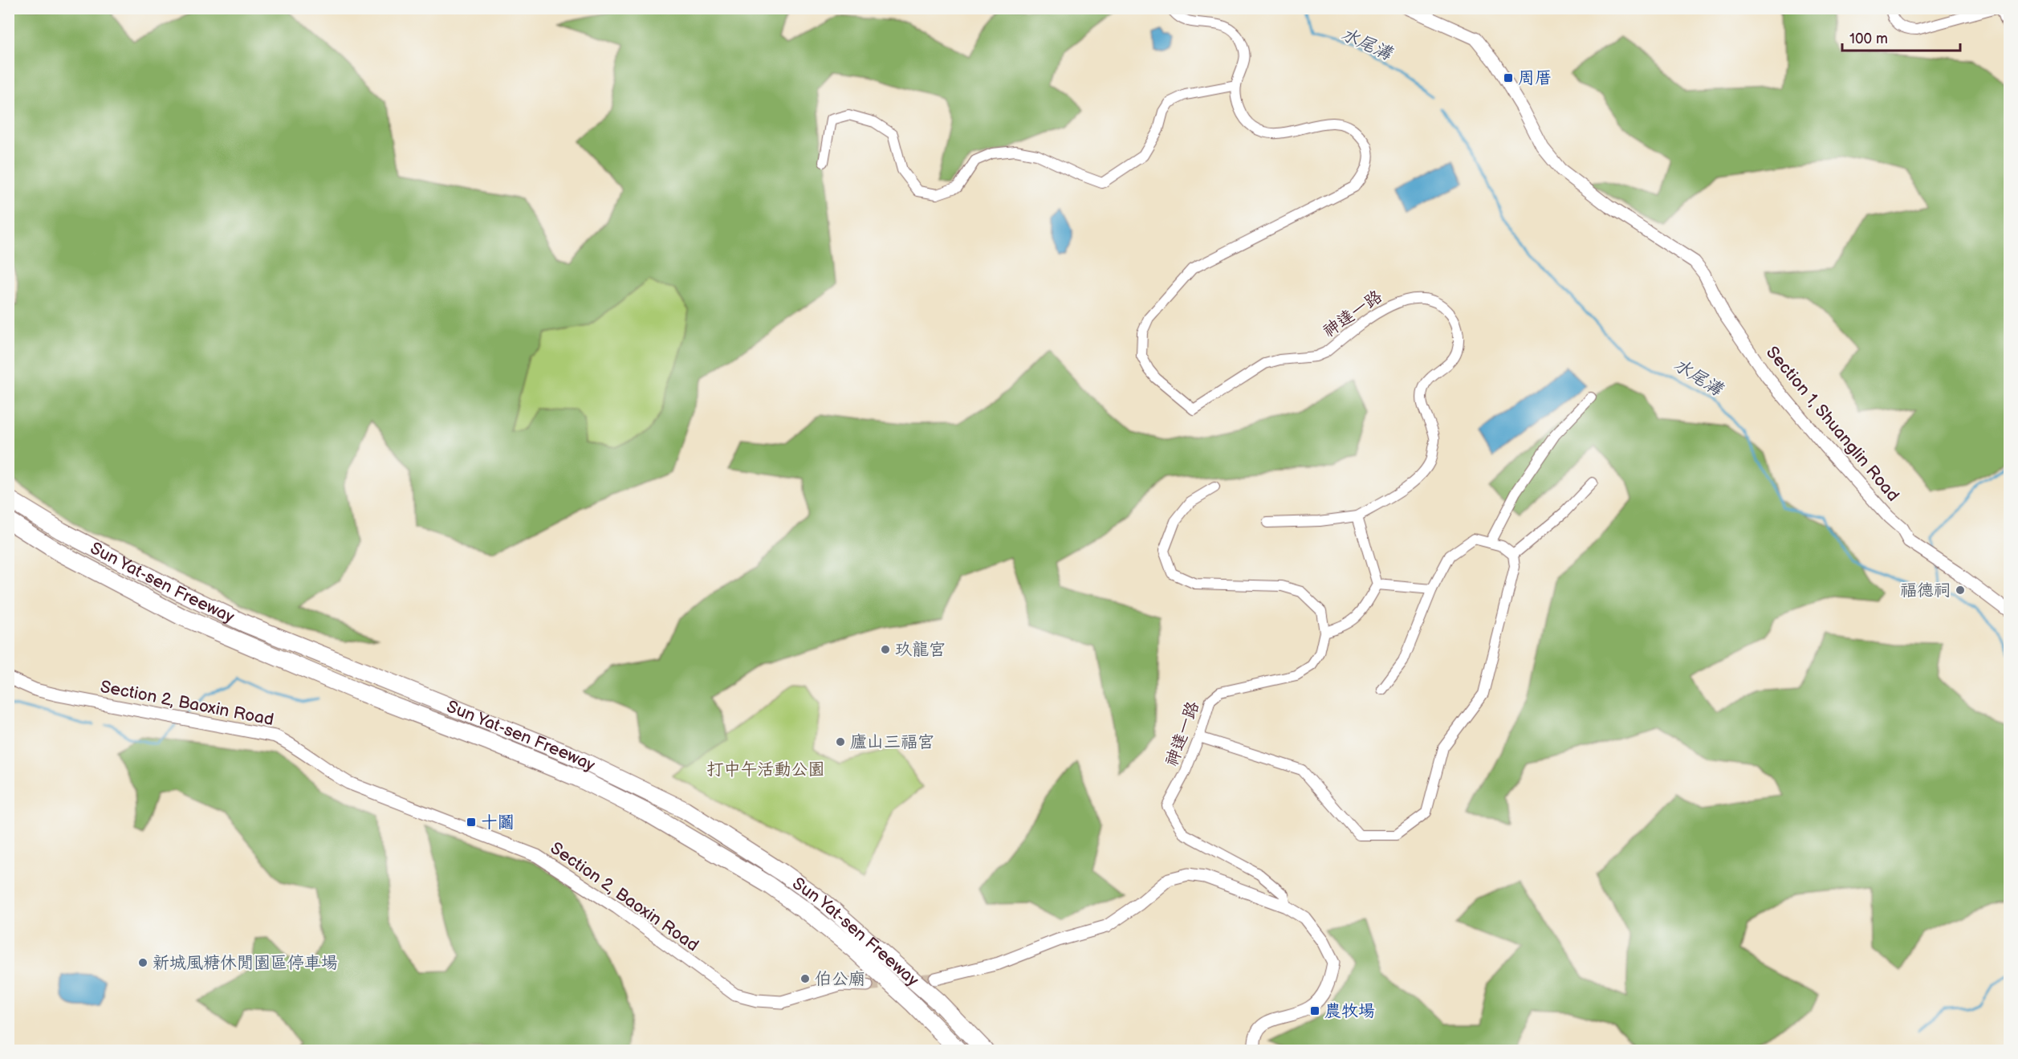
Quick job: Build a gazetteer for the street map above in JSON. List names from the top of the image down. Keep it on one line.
{"streets":{"highway":["Sun Yat-sen Freeway"],"street":["神達一路","Section 1, Shuanglin Road","Section 2, Baoxin Road"]},"water":["水尾溝"],"parks":["打中午活動公園"],"places":{"transit":["周厝","十鬮","農牧場"],"other":["福德祠","玖龍宮","廬山三福宫","新城風糖休閒園區停車場","伯公廟"]},"scale_bar":"100 m"}
